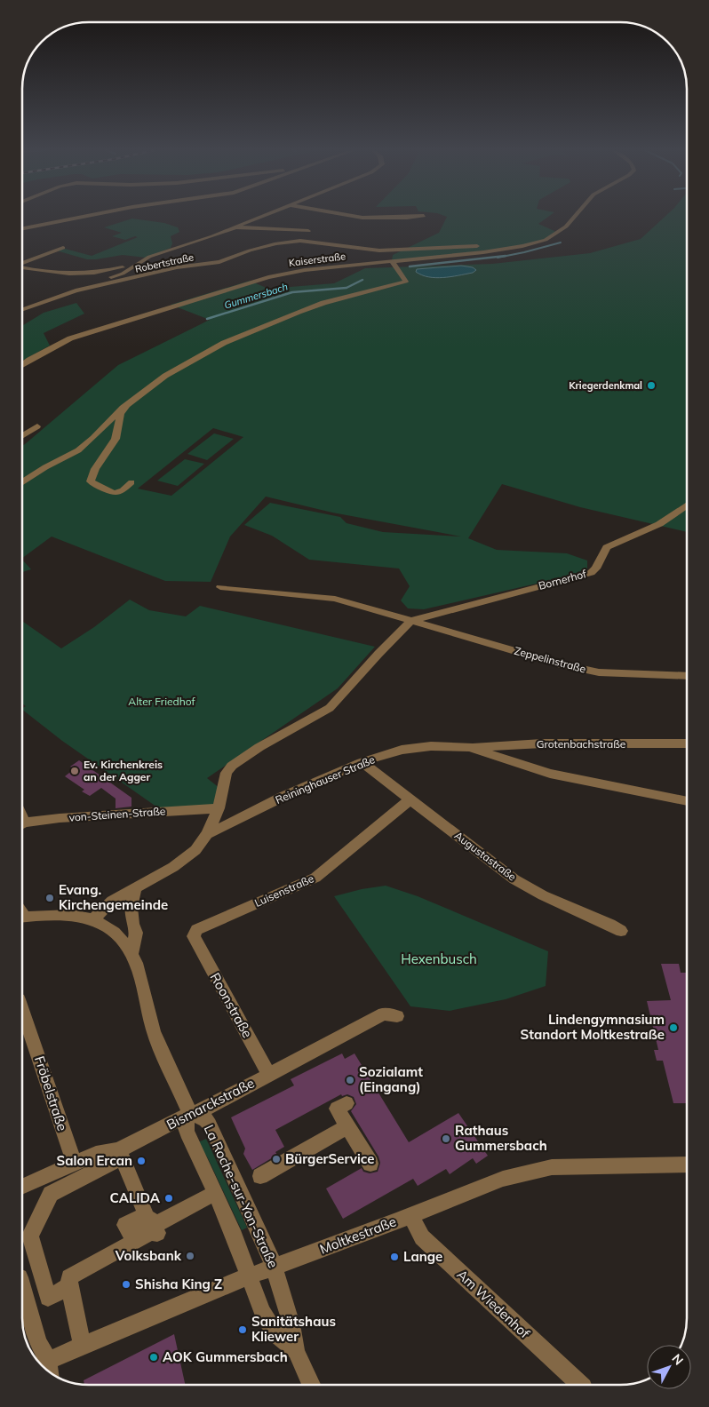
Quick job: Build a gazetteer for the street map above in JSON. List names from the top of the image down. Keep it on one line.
{"streets":{"street":["Kaiserstraße","Robertstraße","Bornerhof","Zeppelinstraße","Grotenbachstraße","Reininghauser Straße","von-Steinen-Straße","Augustastraße","Luisenstraße","Roonstraße","Fröbelstraße","Bismarckstraße","La Roche-sur-Yon-Straße","Moltkestraße","Am Wiedenhof"]},"crossings":[["Kaiserstraße","Robertstraße"],["Bornerhof","Zeppelinstraße"],["Grotenbachstraße","Reininghauser Straße"],["Reininghauser Straße","Augustastraße"],["Augustastraße","Luisenstraße"],["Luisenstraße","Roonstraße"],["Roonstraße","Bismarckstraße"],["Fröbelstraße","Bismarckstraße"],["Bismarckstraße","La Roche-sur-Yon-Straße"],["La Roche-sur-Yon-Straße","Moltkestraße"],["Moltkestraße","Am Wiedenhof"]],"water":["Gummersbach"],"parks":["Alter Friedhof","Hexenbusch"],"places":["Kriegerdenkmal","Ev. Kirchenkreis an der Agger","Evang. Kirchengemeinde","Lindengymnasium Standort Moltkestraße","Sozialamt (Eingang)","Rathaus Gummersbach","BürgerService","Salon Ercan","CALIDA","Volksbank","Lange","Shisha King Z","Sanitätshaus Kliewer","AOK Gummersbach"],"north":"top right"}
